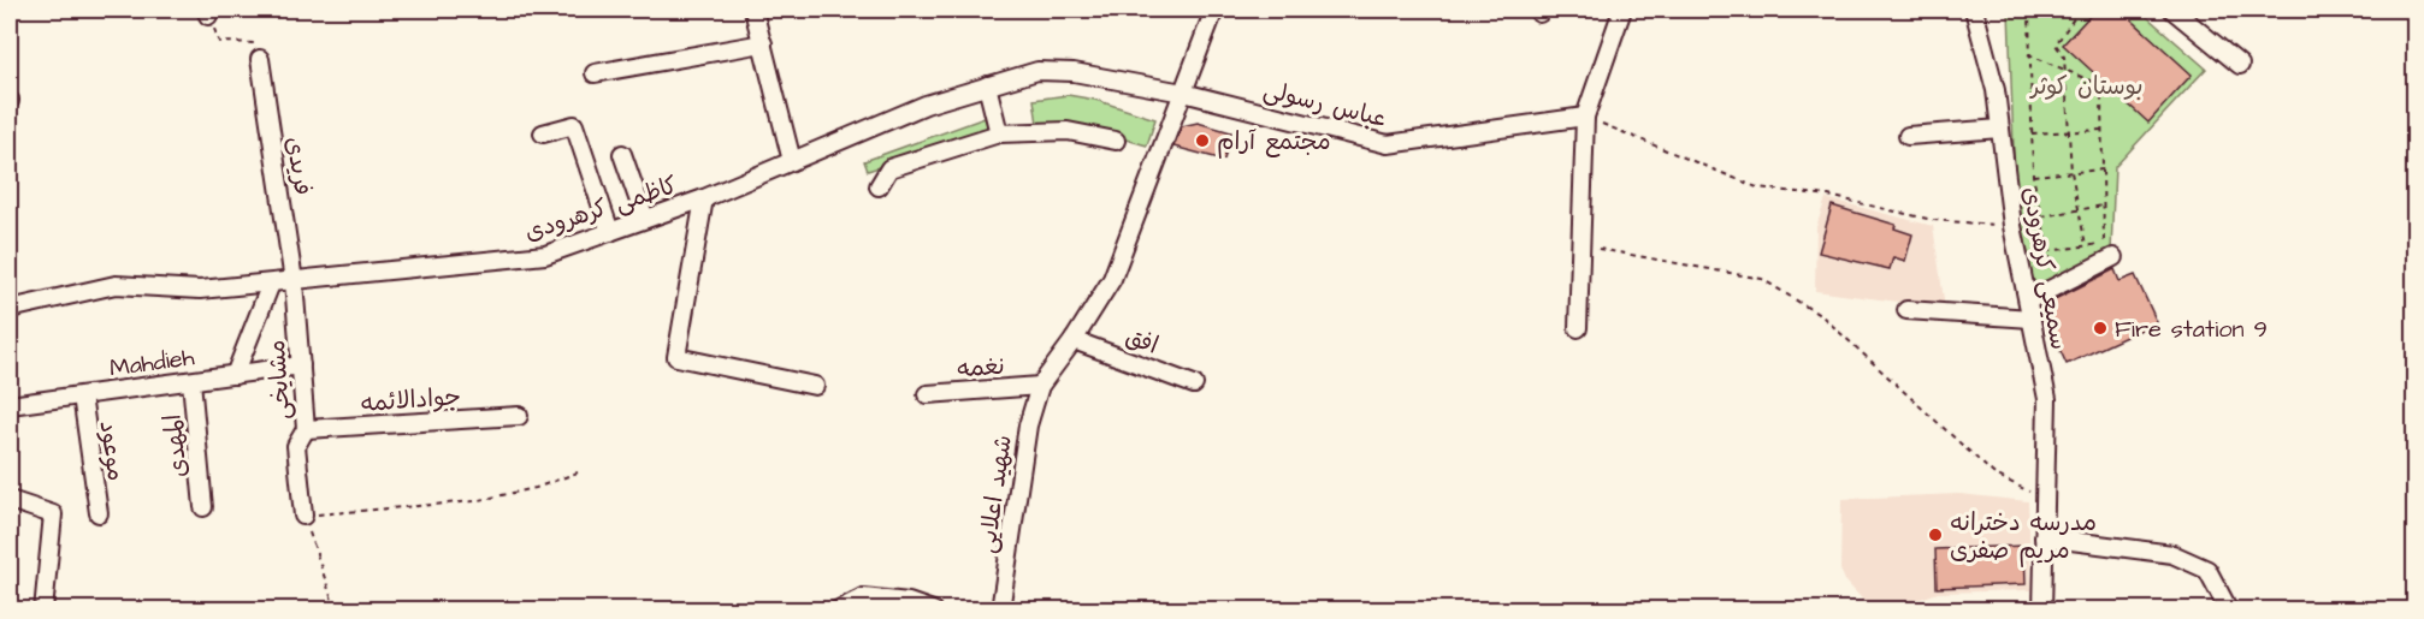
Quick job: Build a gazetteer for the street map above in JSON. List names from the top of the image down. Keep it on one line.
{"streets":{"street":["عباس رسولی","فریدی","کاظمی کرهرودی","سمیعی کرهرودی","افق","Mahdieh","نغمه","مشایخی","جوادالائمه","المهدی","موعود","شهید اعلایی"]},"crossings":[["عباس رسولی","کاظمی کرهرودی"],["عباس رسولی","شهید اعلایی"],["فریدی","کاظمی کرهرودی"],["فریدی","مشایخی"],["کاظمی کرهرودی","مشایخی"],["کاظمی کرهرودی","شهید اعلایی"],["افق","شهید اعلایی"],["Mahdieh","مشایخی"],["Mahdieh","المهدی"],["Mahdieh","موعود"],["نغمه","شهید اعلایی"],["مشایخی","جوادالائمه"]],"parks":["بوستان کوثر"],"places":["مجتمع آرام","Fire station 9","مدرسه دخترانه مریم صفری"]}
